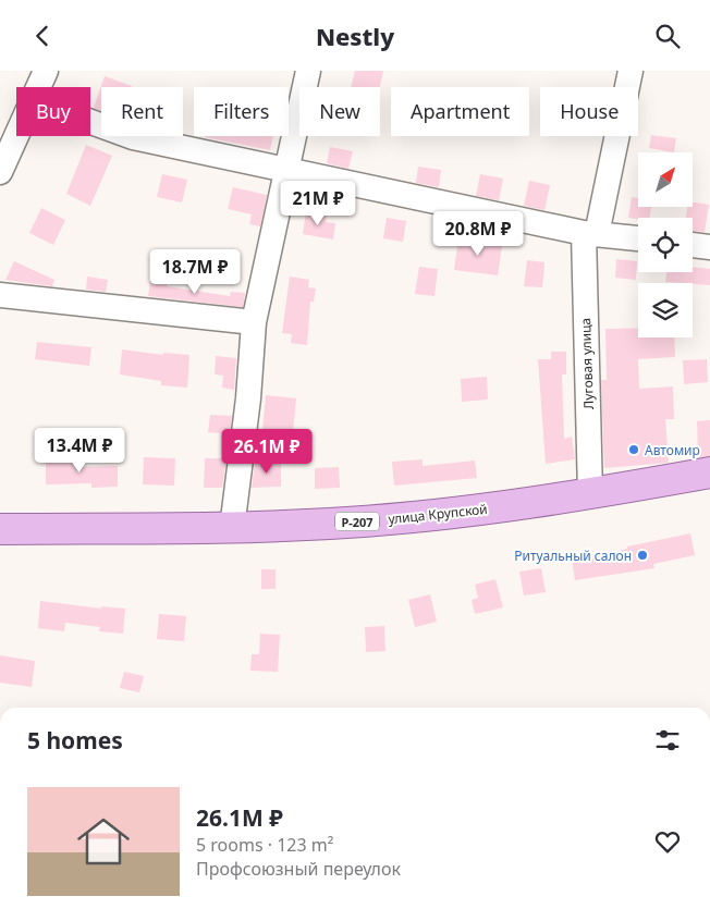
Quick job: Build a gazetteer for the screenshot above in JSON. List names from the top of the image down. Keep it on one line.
{"streets":{"main road":["улица Крупской","Р-207"],"street":["Луговая улица"]},"crossings":[["Луговая улица","улица Крупской"]],"places":["Автомир","Ритуальный салон"],"north":"top right","page":{"header":"Nestly","chip":["Buy","Rent","Filters","New","Apartment","House"],"price":["21M ₽","20.8M ₽","18.7M ₽","13.4M ₽","26.1M ₽"],"heading":"5 homes","list":[{"name":"26.1M ₽","note":"5 rooms · 123 m² · Профсоюзный переулок"}]}}
